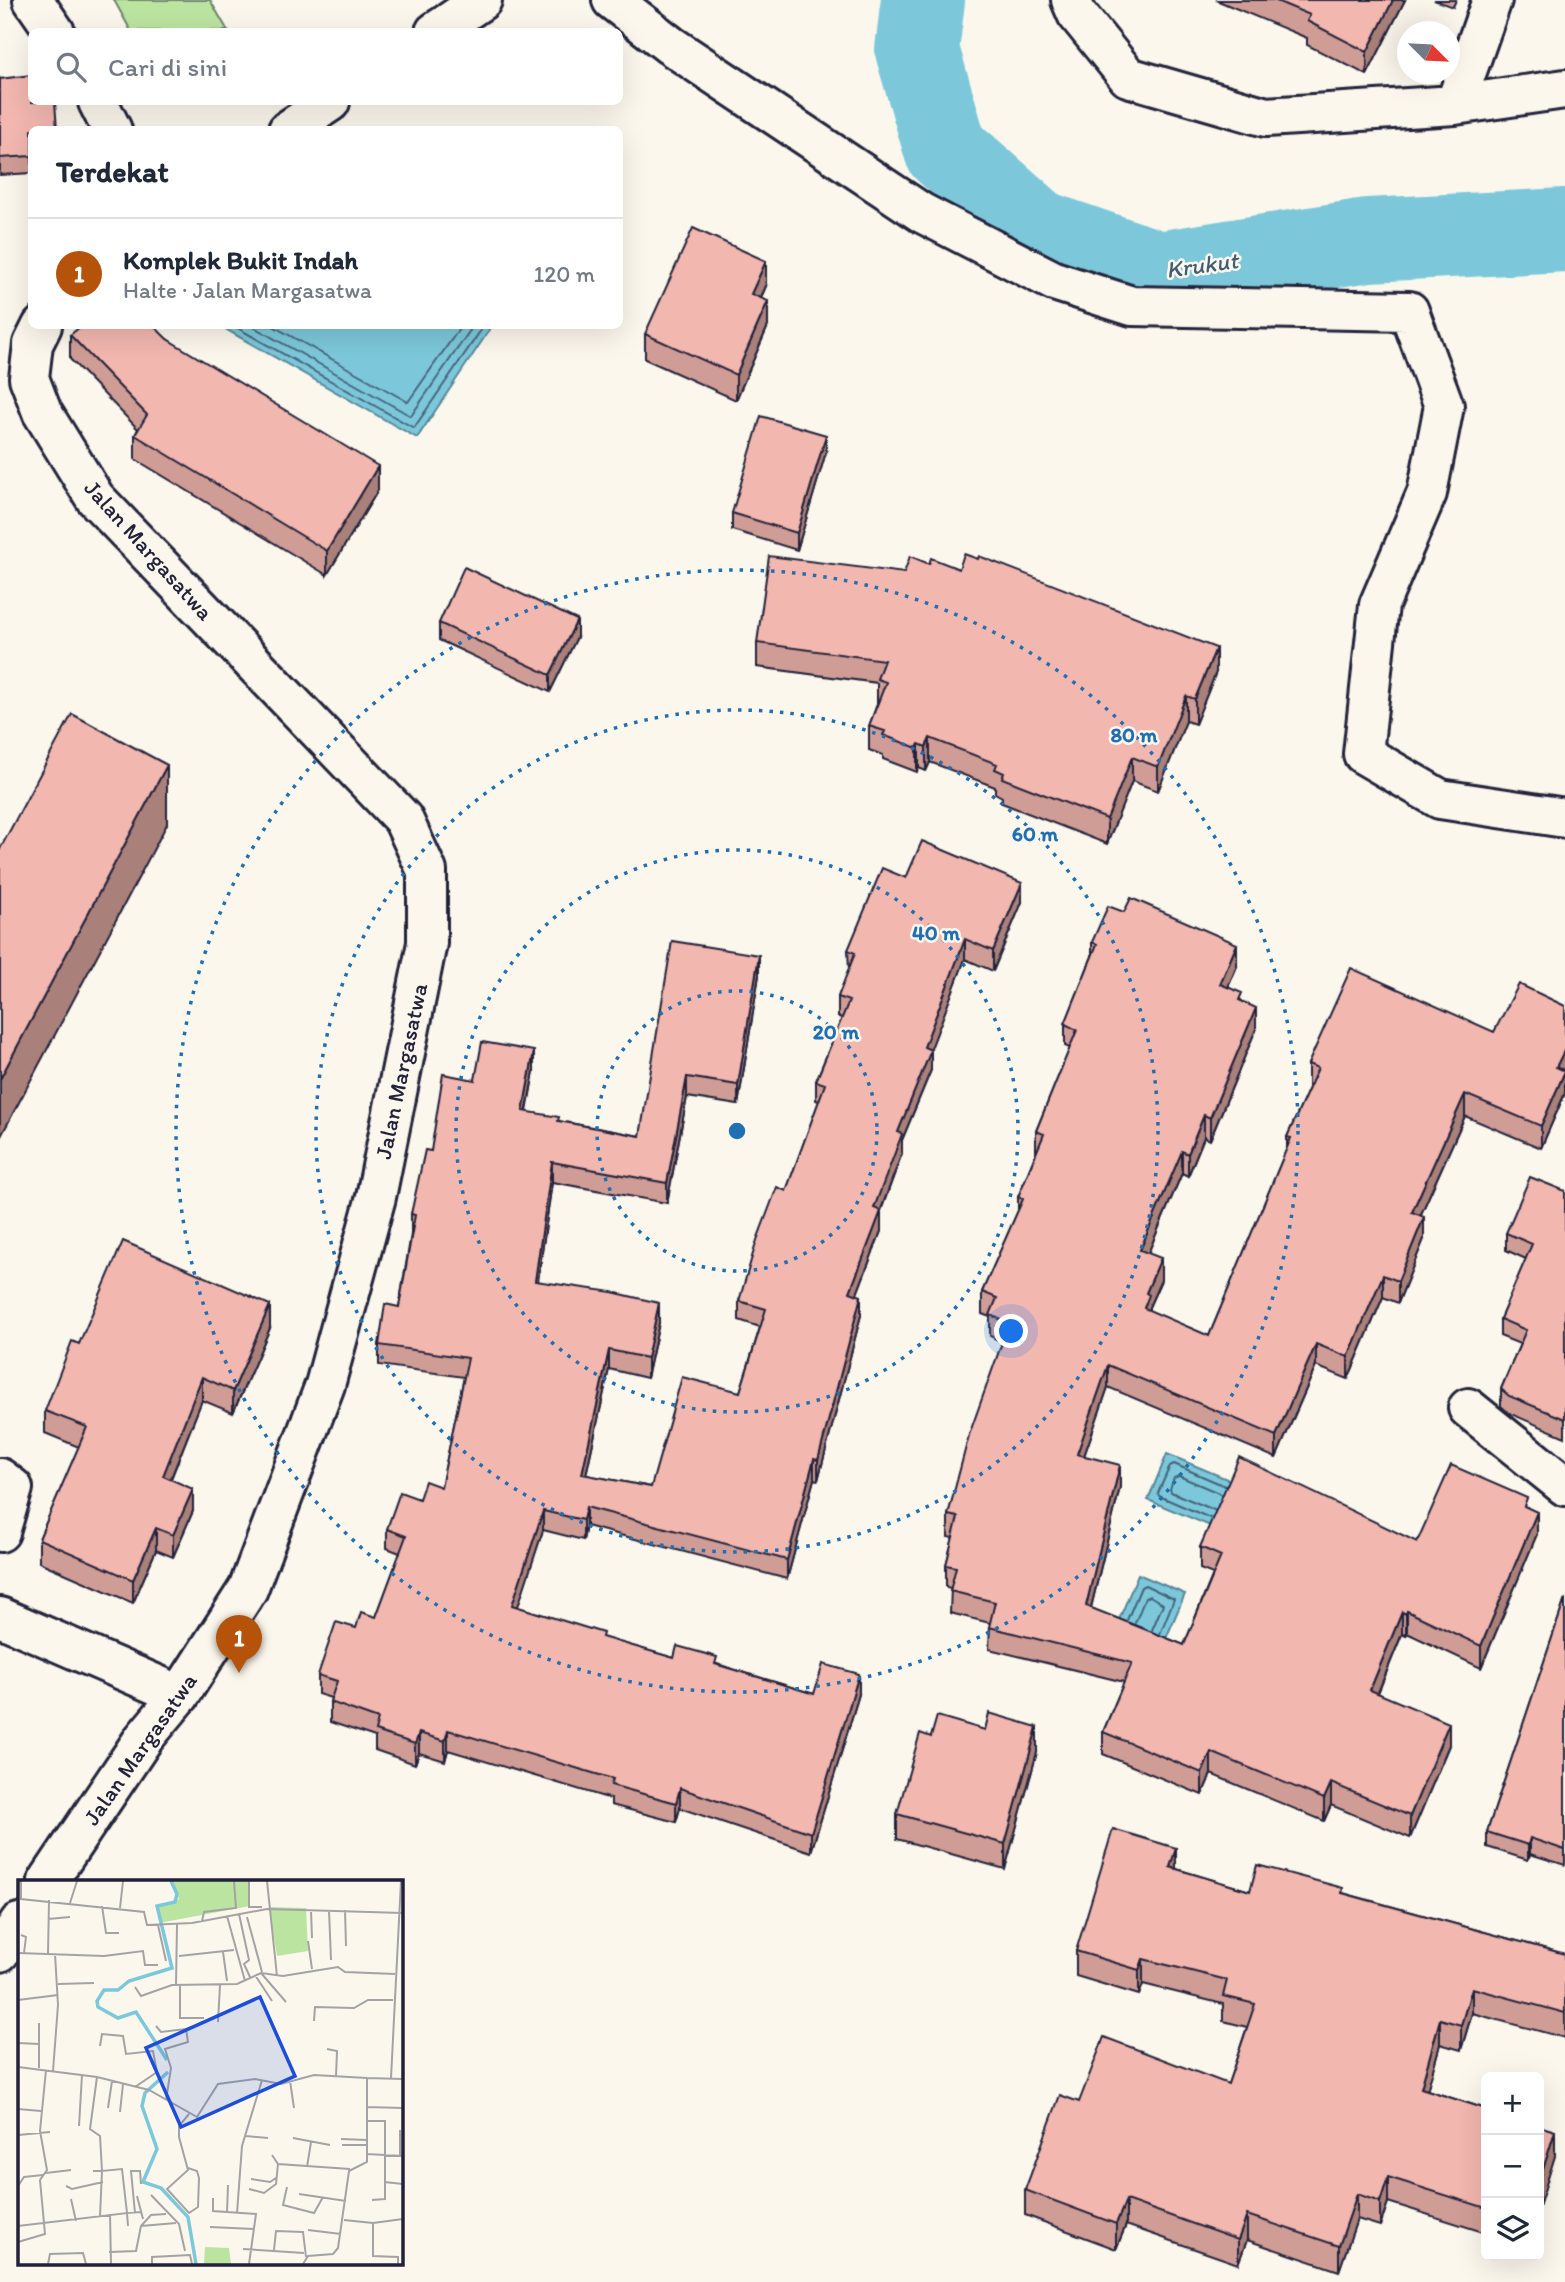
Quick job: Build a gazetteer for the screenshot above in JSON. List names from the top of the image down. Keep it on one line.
{"streets":{"street":["Jalan Margasatwa"]},"water":["Krukut"],"north":"bottom right","page":{"search":"Cari di sini","heading":"Terdekat","list":[{"mark":"1","name":"Komplek Bukit Indah","note":"Halte · Jalan Margasatwa","value":"120 m"}],"pins":"1","map_buttons":["+","−"]},"rings":["80 m","60 m","40 m","20 m"]}
